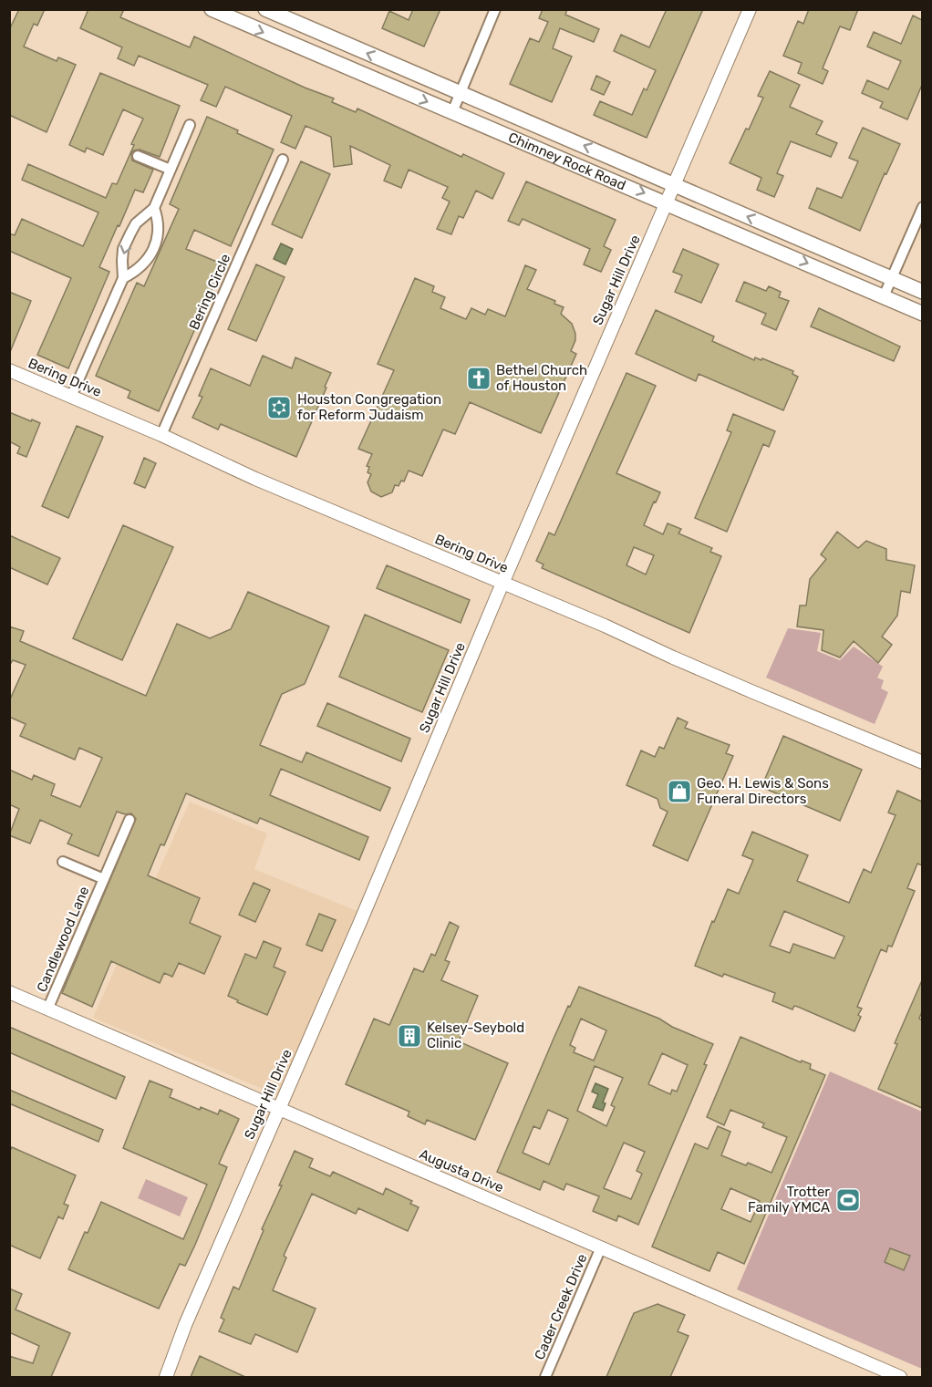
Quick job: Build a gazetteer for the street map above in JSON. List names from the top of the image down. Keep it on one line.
{"streets":{"main road":["Chimney Rock Road"],"street":["Sugar Hill Drive","Bering Circle","Bering Drive","Candlewood Lane","Augusta Drive","Cader Creek Drive"]},"crossings":[["Chimney Rock Road","Sugar Hill Drive"],["Sugar Hill Drive","Bering Drive"],["Sugar Hill Drive","Augusta Drive"],["Bering Circle","Bering Drive"],["Candlewood Lane","Augusta Drive"],["Augusta Drive","Cader Creek Drive"]],"places":{"church":["Bethel Church of Houston"],"synagogue":["Houston Congregation for Reform Judaism"],"shop":["Geo. H. Lewis & Sons Funeral Directors"],"building":["Kelsey-Seybold Clinic"],"sports":["Trotter Family YMCA"]}}
